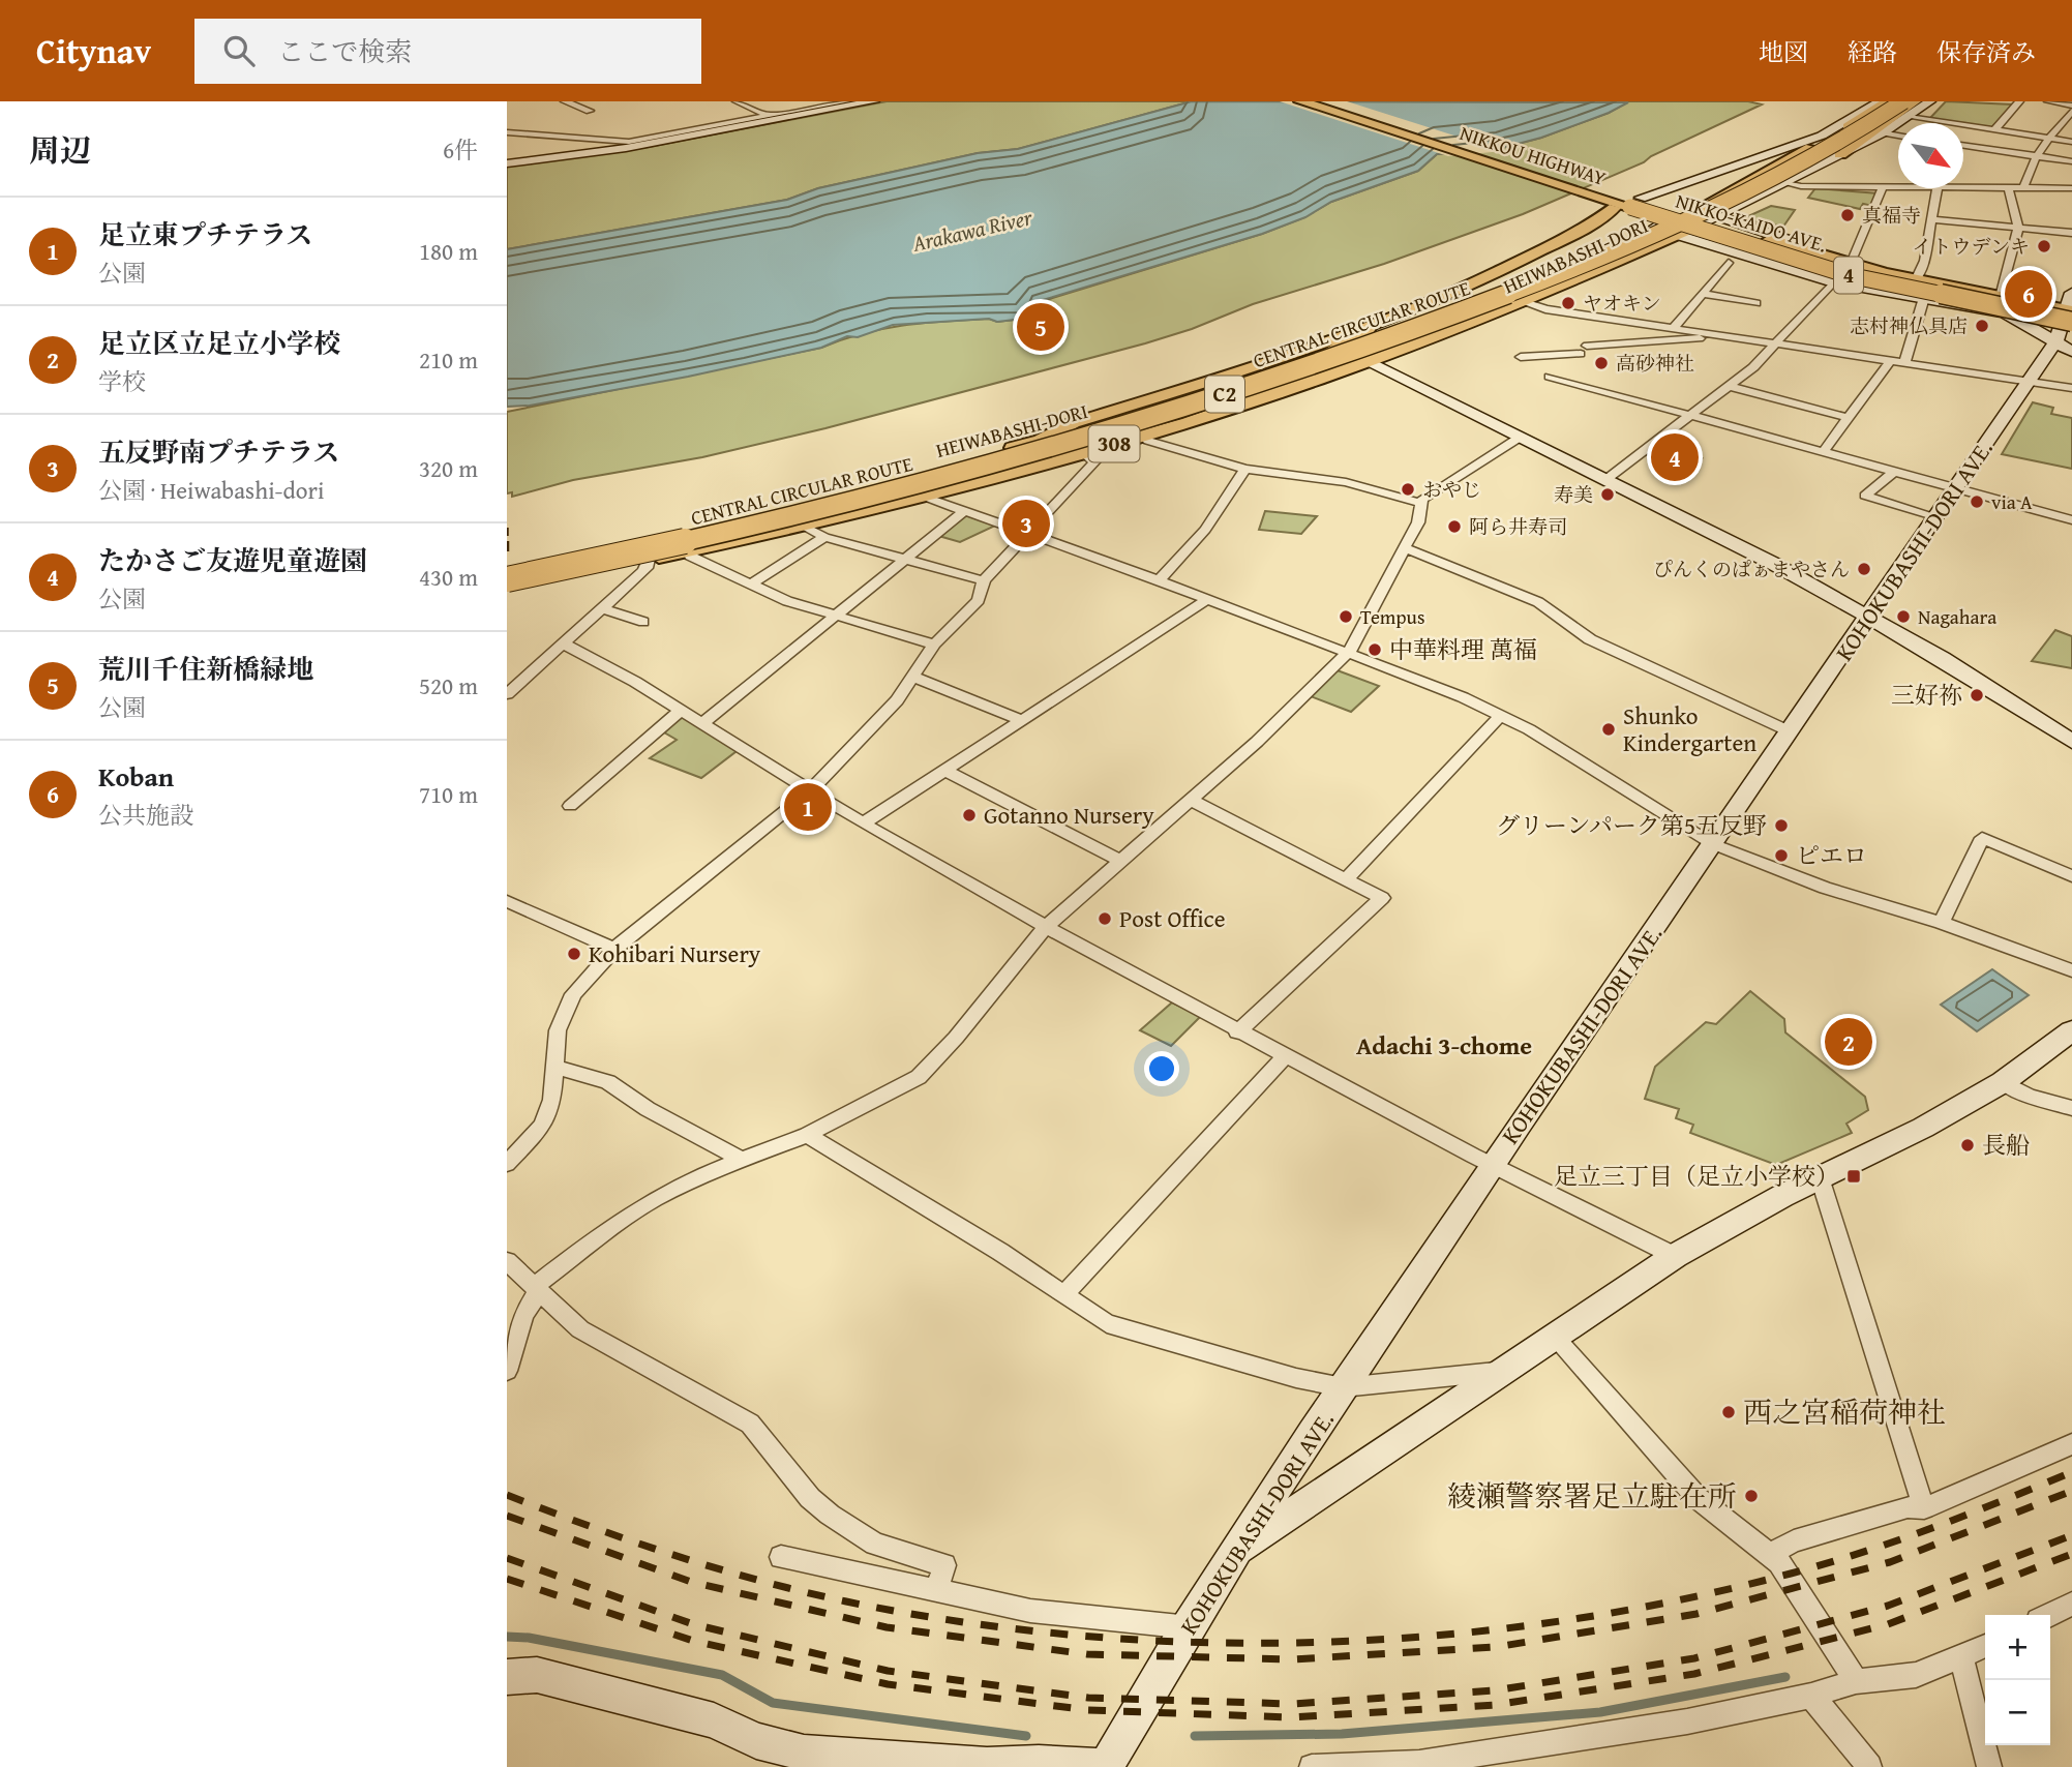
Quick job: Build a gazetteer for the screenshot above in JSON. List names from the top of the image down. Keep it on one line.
{"streets":{"highway":["NIKKOU HIGHWAY","NIKKO-KAIDO AVE.","4","CENTRAL CIRCULAR ROUTE","C2"],"main road":["HEIWABASHI-DORI","308","KOHOKUBASHI-DORI AVE."]},"crossings":[["NIKKOU HIGHWAY","NIKKO-KAIDO AVE."],["NIKKOU HIGHWAY","4"],["NIKKO-KAIDO AVE.","4"],["NIKKO-KAIDO AVE.","KOHOKUBASHI-DORI AVE."],["HEIWABASHI-DORI","CENTRAL CIRCULAR ROUTE"],["4","KOHOKUBASHI-DORI AVE."]],"districts":["Adachi 3-chome"],"water":["Arakawa River"],"places":{"other":["真福寺","イトウデンキ","ヤオキン","志村神仏具店","高砂神社","おやじ","寿美","via A","阿ら井寿司","ぴんくのぱぁまやさん","Tempus","Nagahara","中華料理 萬福","三好祢","Shunko Kindergarten","Gotanno Nursery","グリーンパーク第5五反野","ピエロ","Post Office","Kohibari Nursery","長船","西之宮稲荷神社","綾瀬警察署足立駐在所"],"transit":["足立三丁目（足立小学校）"]},"north":"bottom right","page":{"header":"Citynav","search":"ここで検索","nav":["地図","経路","保存済み"],"heading":["周辺","6件"],"list":[{"mark":"1","name":"足立東プチテラス","note":"公園","value":"180 m"},{"mark":"2","name":"足立区立足立小学校","note":"学校","value":"210 m"},{"mark":"3","name":"五反野南プチテラス","note":"公園 · Heiwabashi-dori","value":"320 m"},{"mark":"4","name":"たかさご友遊児童遊園","note":"公園","value":"430 m"},{"mark":"5","name":"荒川千住新橋緑地","note":"公園","value":"520 m"},{"mark":"6","name":"Koban","note":"公共施設","value":"710 m"}],"pins":["6","5","4","3","1","2"],"map_buttons":["+","−"]}}
